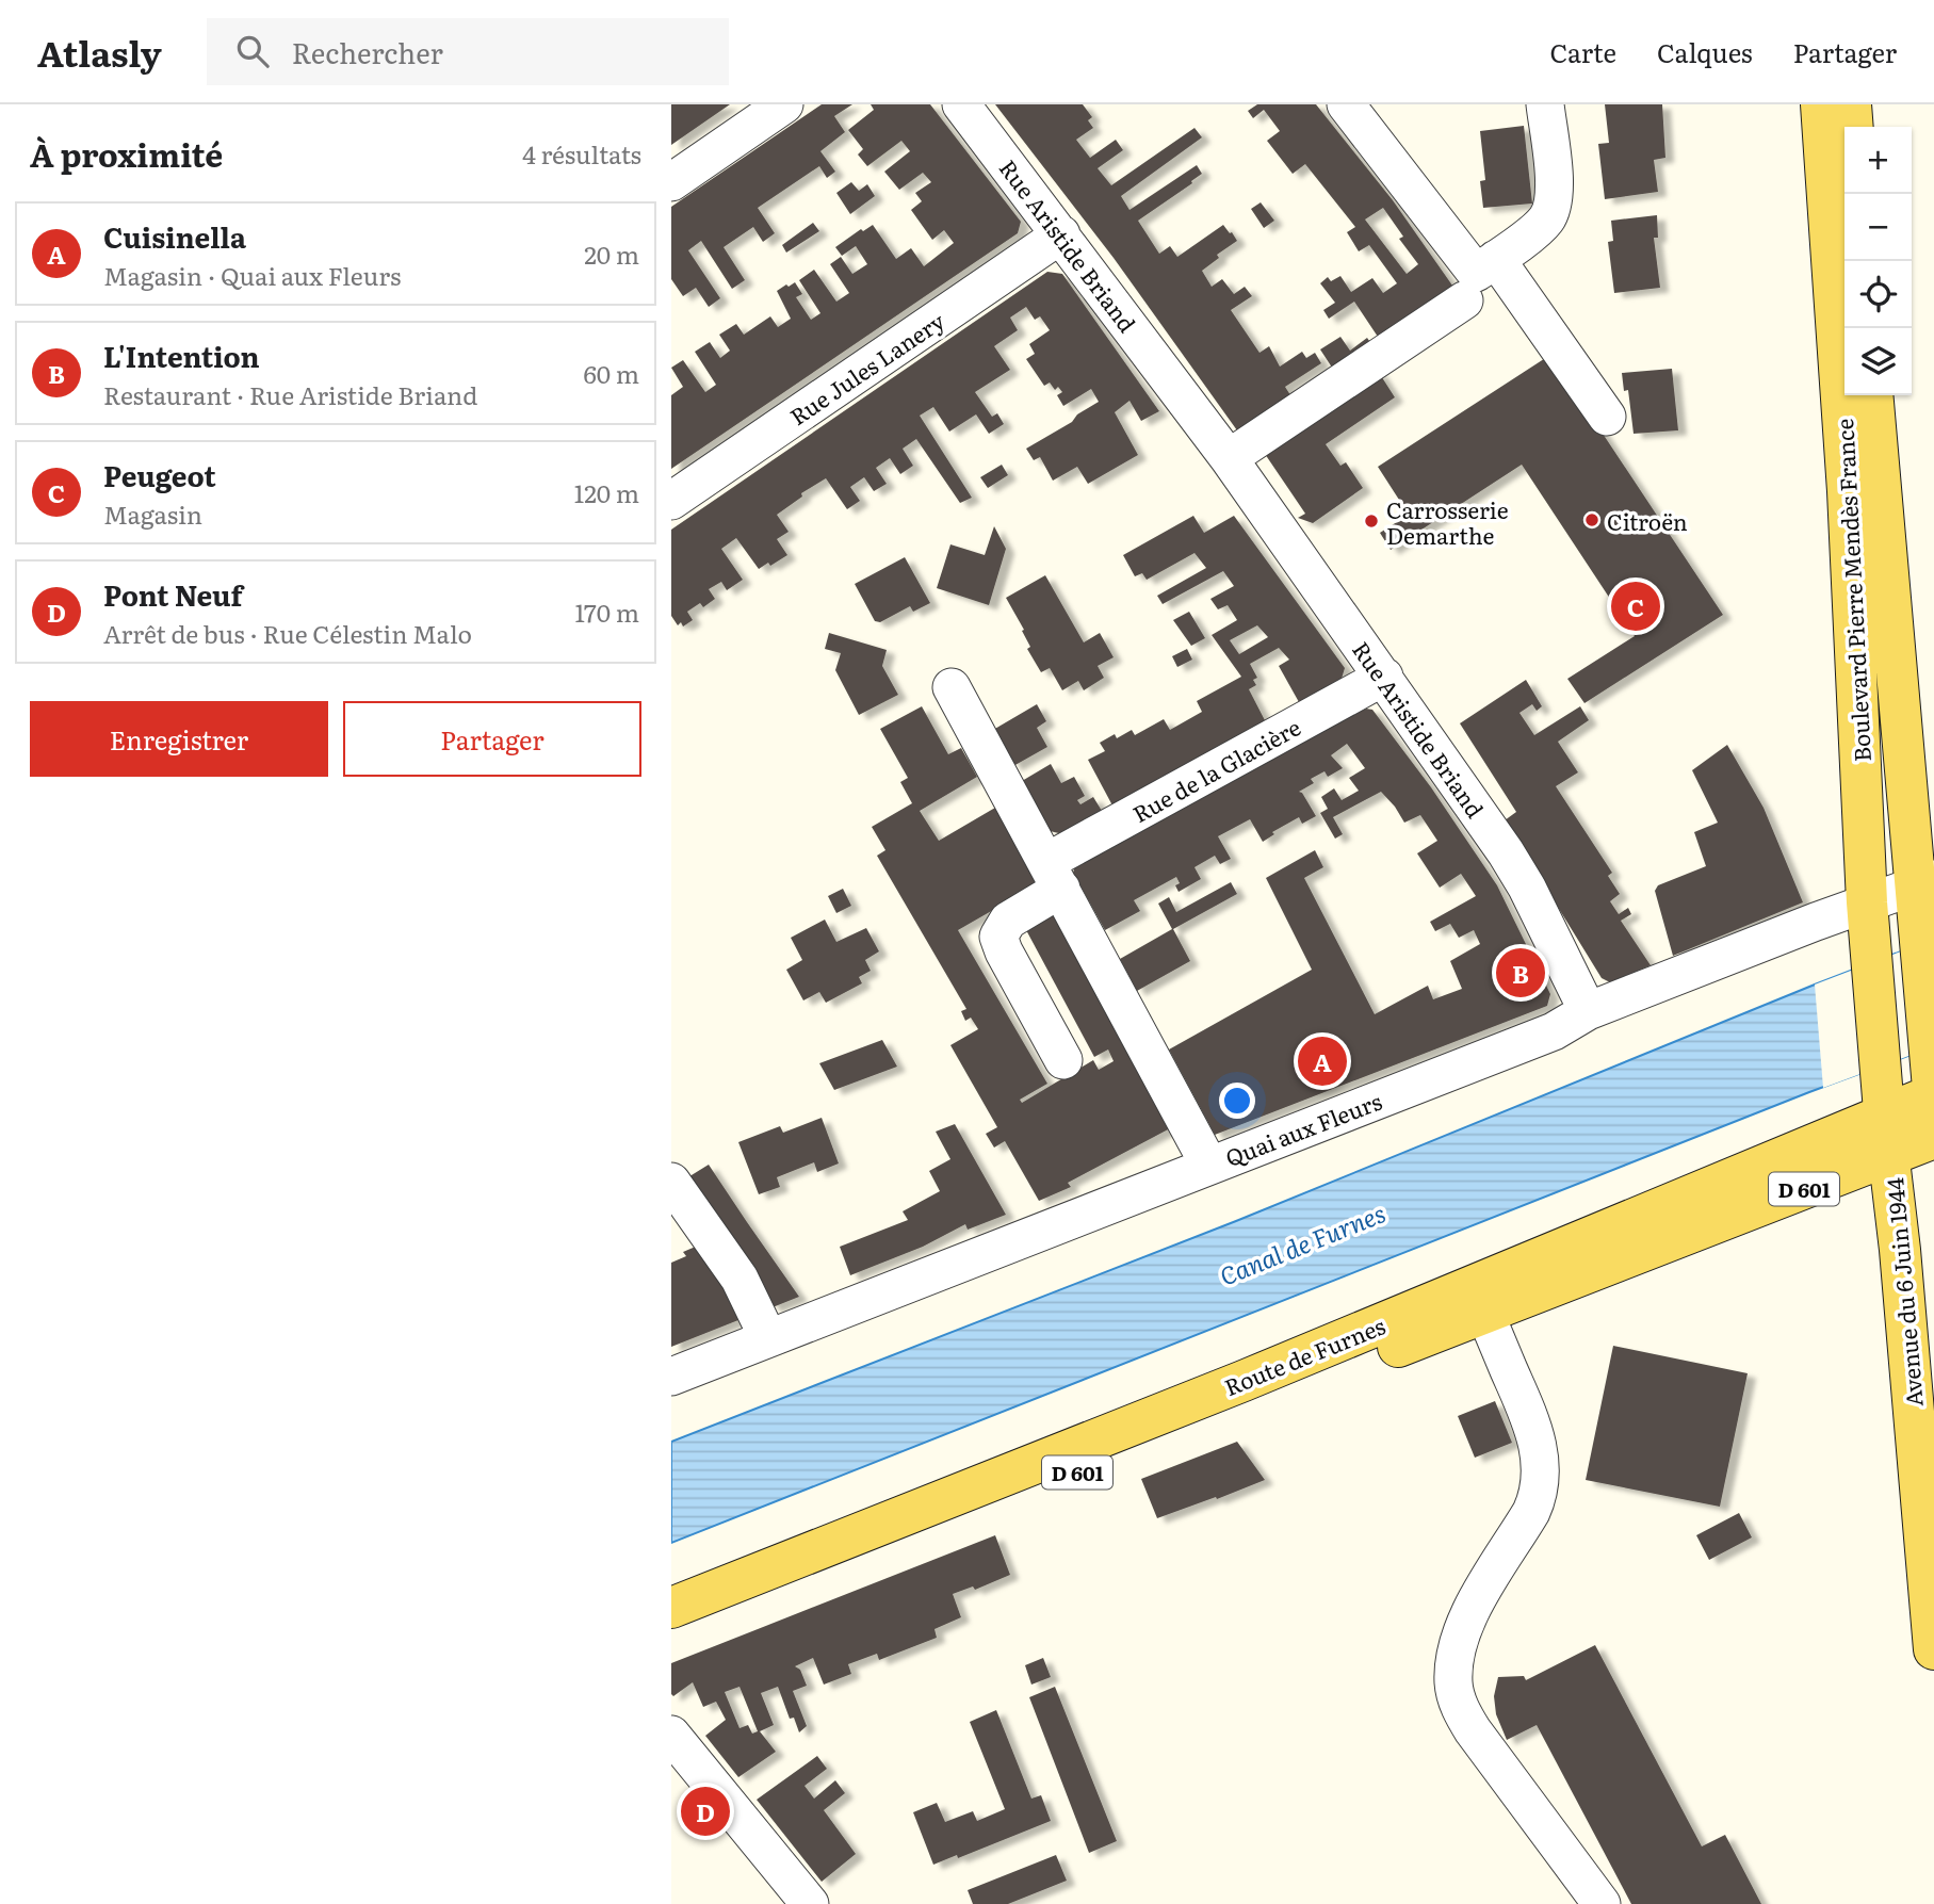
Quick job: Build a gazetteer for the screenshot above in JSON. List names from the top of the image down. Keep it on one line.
{"streets":{"main road":["Boulevard Pierre Mendès France","D 601","Avenue du 6 Juin 1944","Route de Furnes"],"street":["Rue Aristide Briand","Rue Jules Lanery","Rue de la Glacière","Quai aux Fleurs"]},"crossings":[["Rue Aristide Briand","Rue Jules Lanery"],["Rue Aristide Briand","Rue de la Glacière"],["Rue Aristide Briand","Quai aux Fleurs"],["Boulevard Pierre Mendès France","Quai aux Fleurs"],["Boulevard Pierre Mendès France","Avenue du 6 Juin 1944"],["Boulevard Pierre Mendès France","Route de Furnes"],["Avenue du 6 Juin 1944","Route de Furnes"]],"water":["Canal de Furnes"],"places":["Citroën","Carrosserie Demarthe"],"page":{"header":"Atlasly","search":"Rechercher","nav":["Carte","Calques","Partager"],"heading":["À proximité","4 résultats"],"map_buttons":["+","−"],"list":[{"mark":"A","name":"Cuisinella","note":"Magasin · Quai aux Fleurs","value":"20 m"},{"mark":"B","name":"L'Intention","note":"Restaurant · Rue Aristide Briand","value":"60 m"},{"mark":"C","name":"Peugeot","note":"Magasin","value":"120 m"},{"mark":"D","name":"Pont Neuf","note":"Arrêt de bus · Rue Célestin Malo","value":"170 m"}],"pins":["C","B","A","D"],"buttons":["Enregistrer","Partager"]}}
